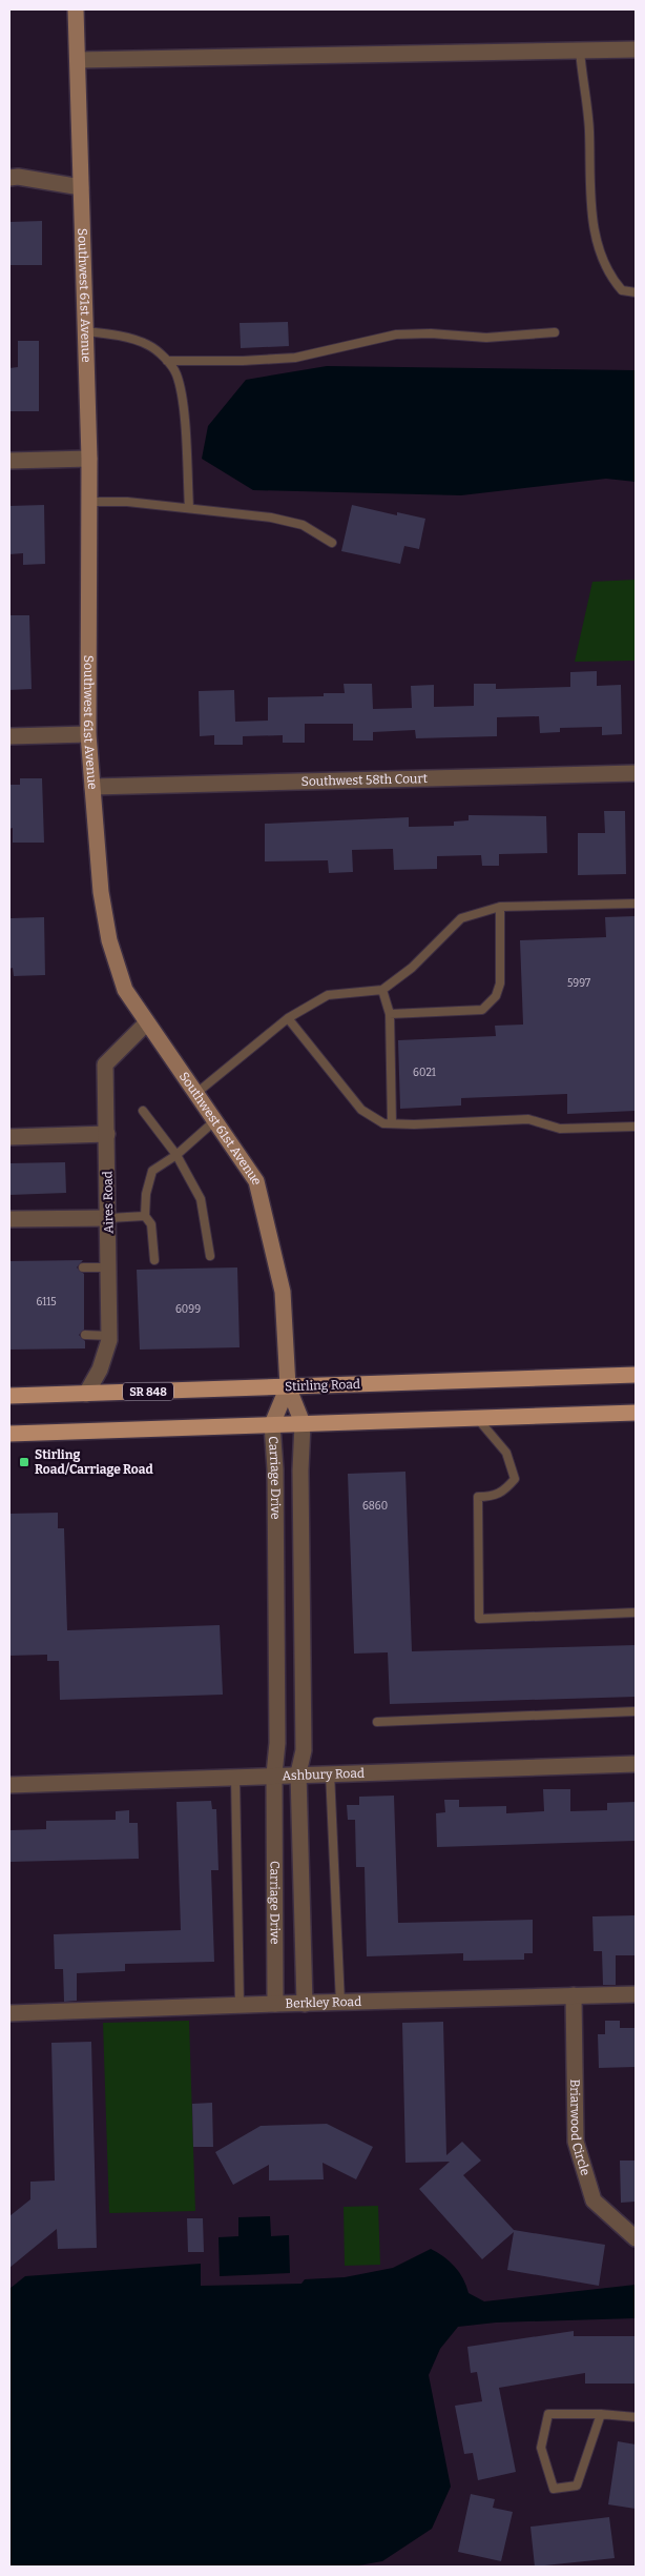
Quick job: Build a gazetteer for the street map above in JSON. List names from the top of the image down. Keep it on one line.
{"streets":{"main road":["Stirling Road","SR 848"],"street":["Southwest 61st Avenue","Southwest 58th Court","Aires Road","Carriage Drive","Ashbury Road","Berkley Road","Briarwood Circle"]},"crossings":[["Southwest 61st Avenue","Southwest 58th Court"],["Southwest 61st Avenue","Aires Road"],["Southwest 61st Avenue","Stirling Road"],["Southwest 61st Avenue","Carriage Drive"],["Aires Road","Stirling Road"],["Stirling Road","Carriage Drive"],["Carriage Drive","Ashbury Road"],["Carriage Drive","Berkley Road"],["Berkley Road","Briarwood Circle"]],"places":{"transit":["Stirling Road/Carriage Road"]},"house_numbers":["5997","6021","6115","6099","6860"]}
